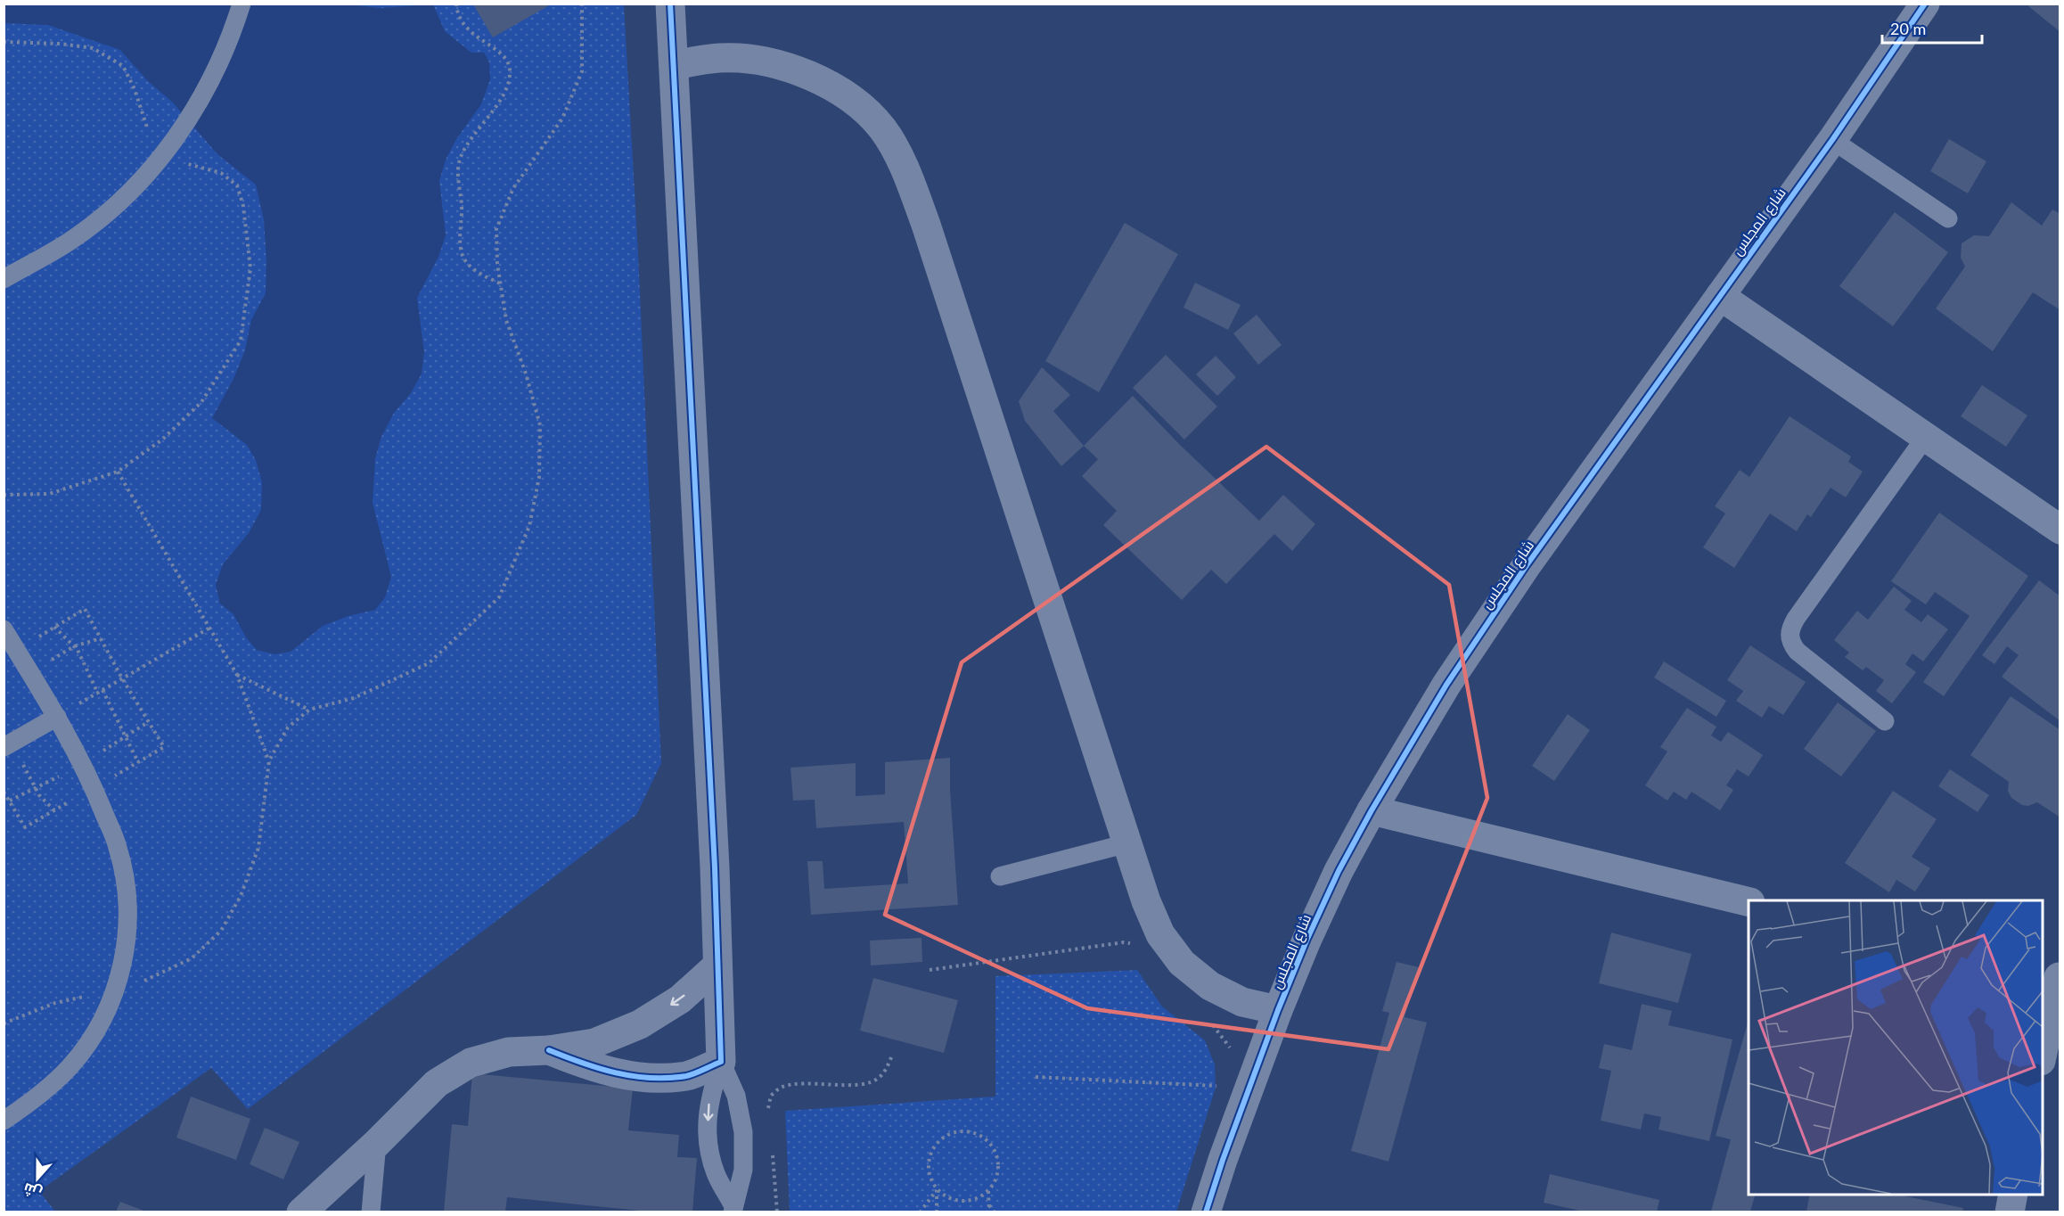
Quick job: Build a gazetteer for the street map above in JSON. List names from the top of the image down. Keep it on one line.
{"streets":{"street":["شارع المجلس"]},"scale_bar":"20 m","north":"bottom"}
